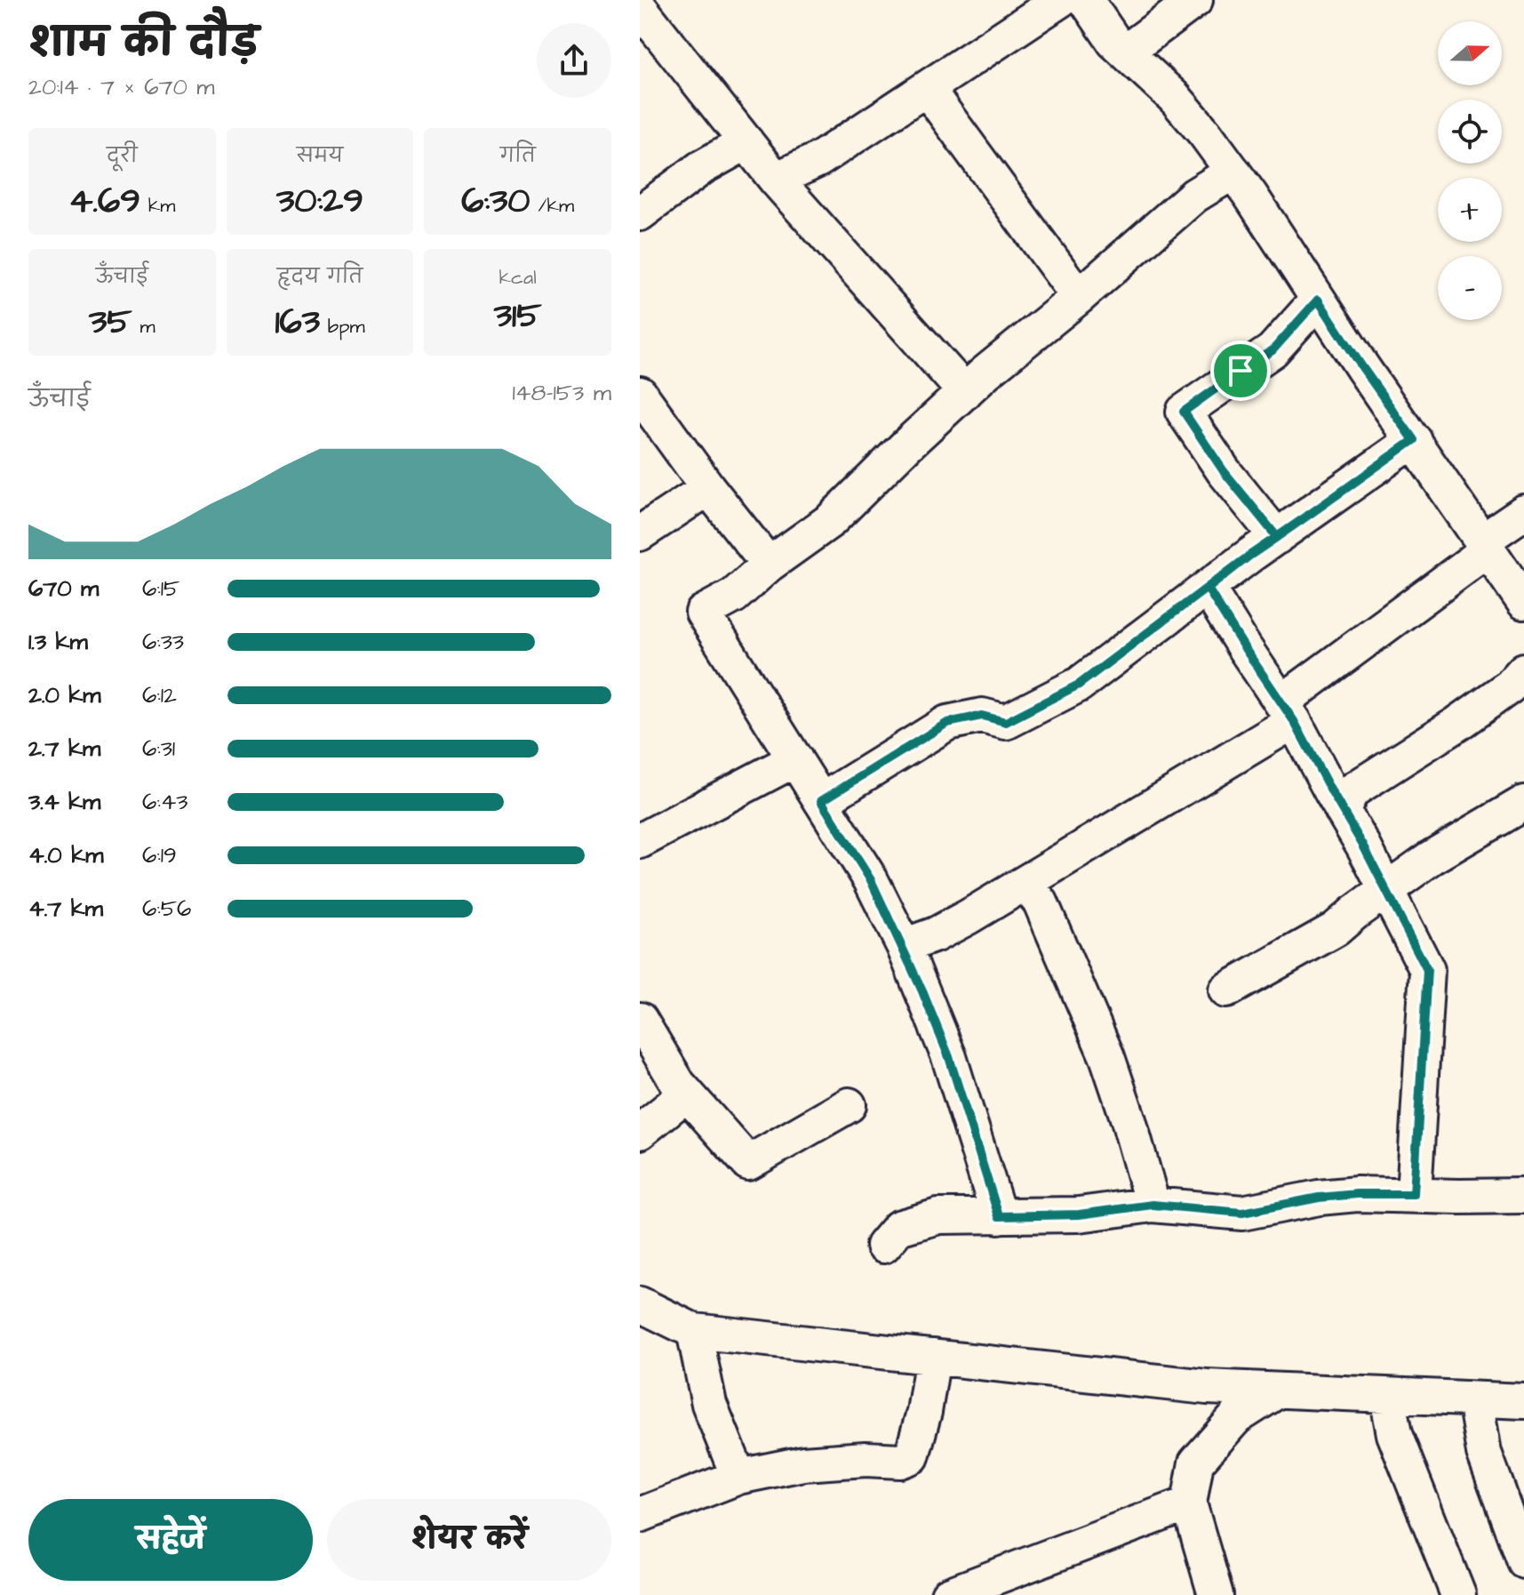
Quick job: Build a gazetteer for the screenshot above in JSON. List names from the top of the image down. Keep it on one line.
{"north":"right","page":{"heading":["शाम की दौड़","20:14 · 7 × 670 m"],"map_buttons":["+","−"],"stats":[["दूरी","4.69 km"],["समय","30:29"],["गति","6:30 /km"],["ऊँचाई","35 m"],["हृदय गति","163 bpm"],["kcal","315"]],"chart":["ऊँचाई","148–153 m"],"list":[{"name":"670 m","note":"6:15"},{"name":"1.3 km","note":"6:33"},{"name":"2.0 km","note":"6:12"},{"name":"2.7 km","note":"6:31"},{"name":"3.4 km","note":"6:43"},{"name":"4.0 km","note":"6:19"},{"name":"4.7 km","note":"6:56"}],"buttons":["सहेजें","शेयर करें"]}}
